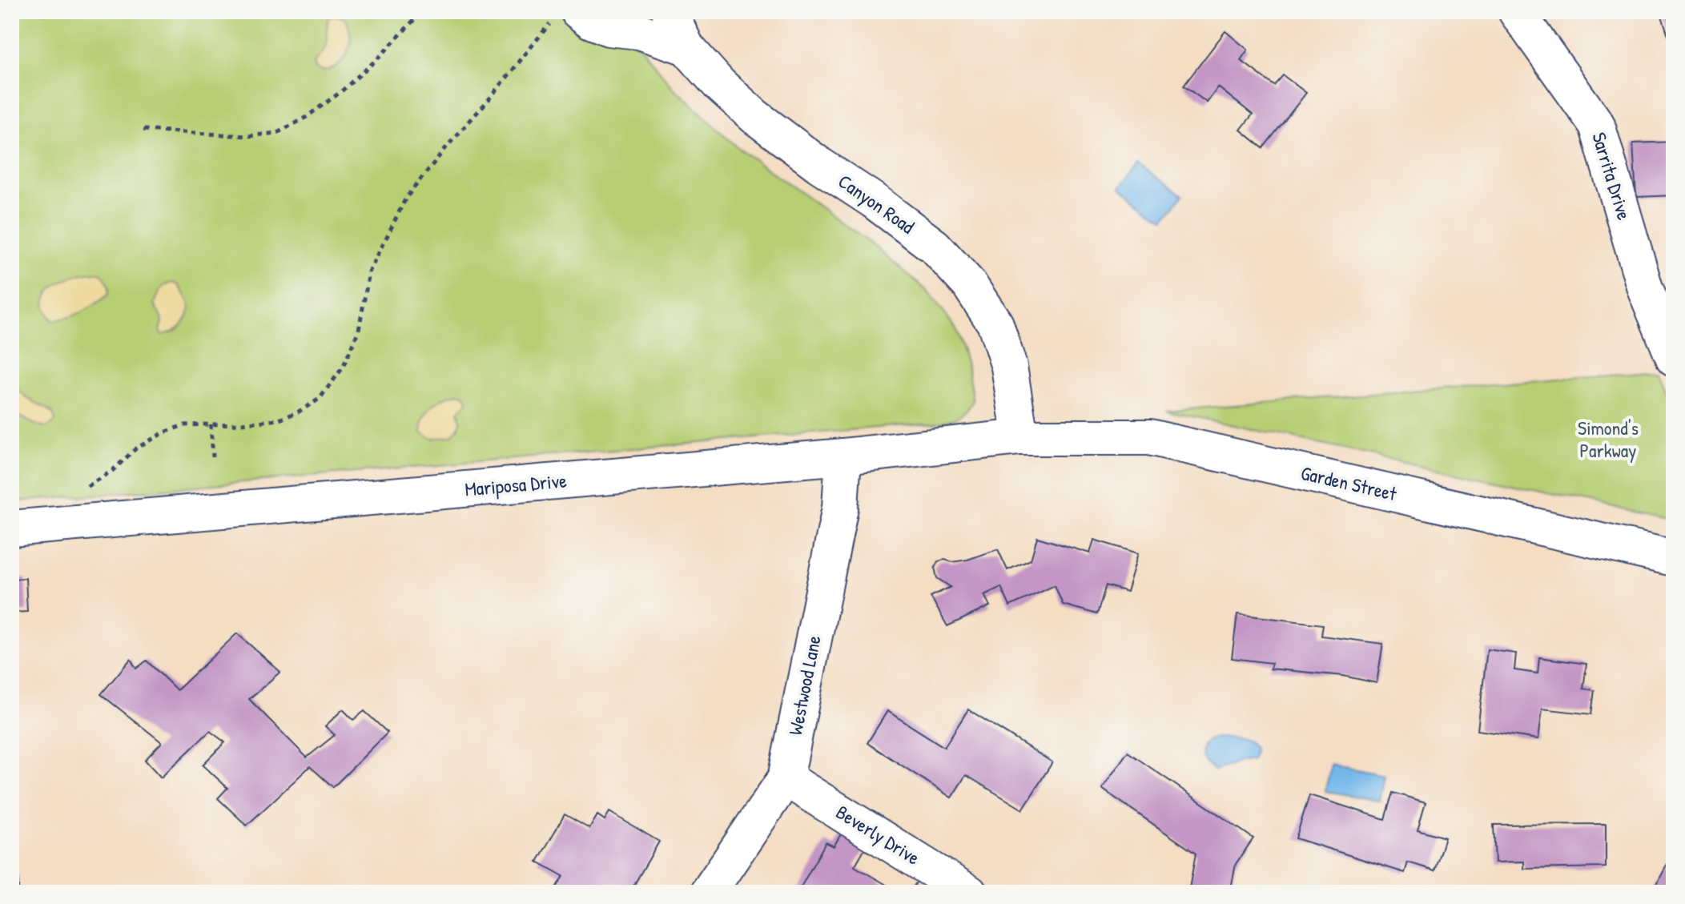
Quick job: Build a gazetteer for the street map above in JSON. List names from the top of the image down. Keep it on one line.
{"streets":{"street":["Sarrita Drive","Canyon Road","Garden Street","Mariposa Drive","Westwood Lane","Beverly Drive"]},"crossings":[["Canyon Road","Garden Street"],["Canyon Road","Mariposa Drive"],["Garden Street","Mariposa Drive"],["Mariposa Drive","Westwood Lane"],["Westwood Lane","Beverly Drive"]],"parks":["Simond's Parkway"]}
